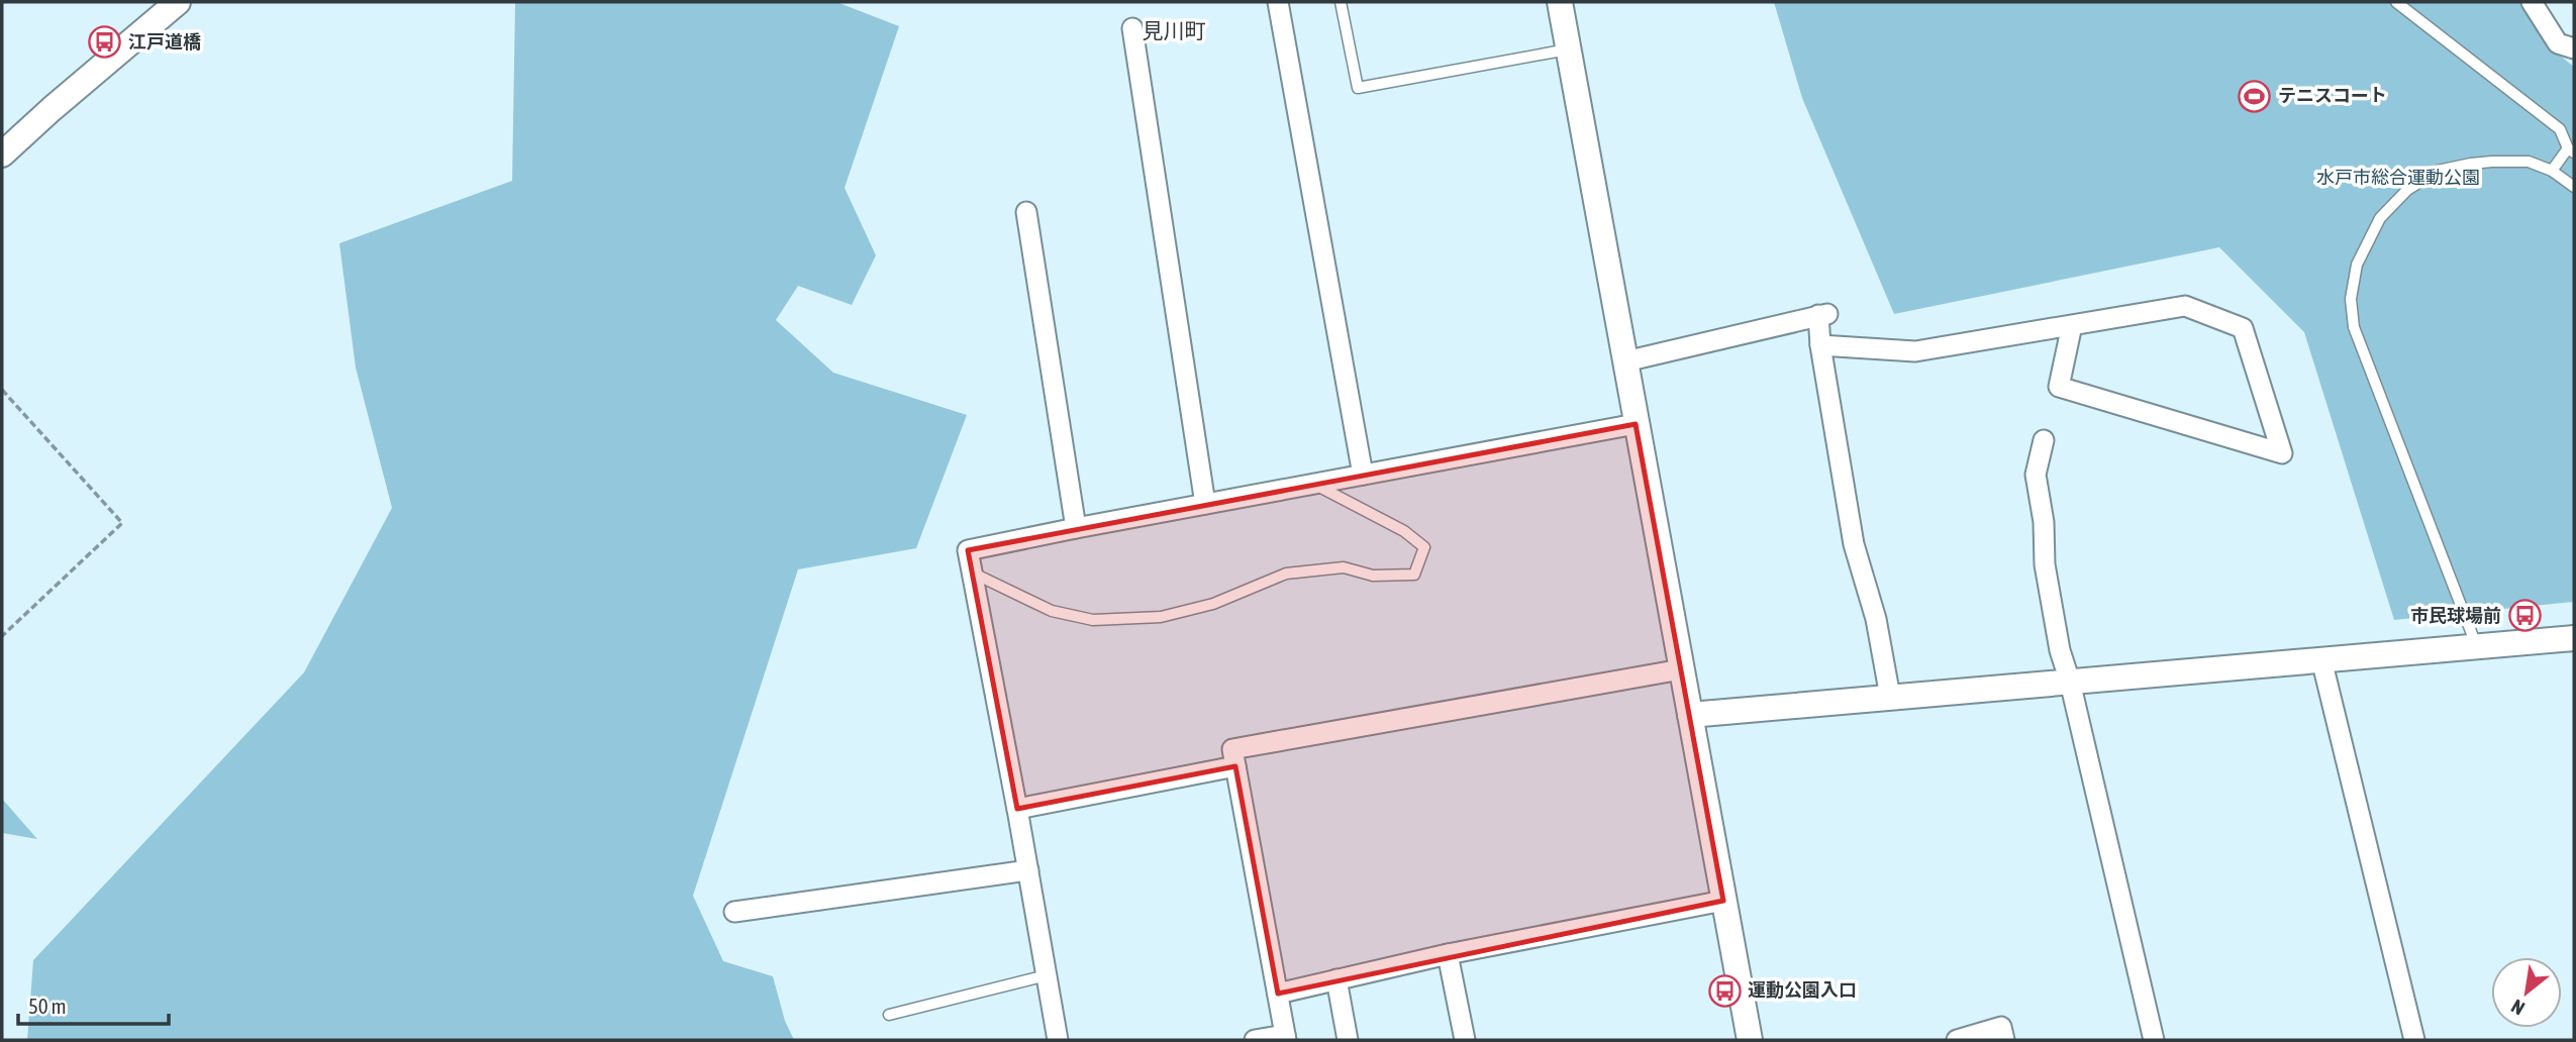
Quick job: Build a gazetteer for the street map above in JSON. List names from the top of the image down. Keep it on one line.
{"districts":["見川町"],"parks":["水戸市総合運動公園"],"places":{"bus stop":["江戸道橋","市民球場前","運動公園入口"],"sports":["テニスコート"]},"scale_bar":"50 m","north":"bottom left"}
